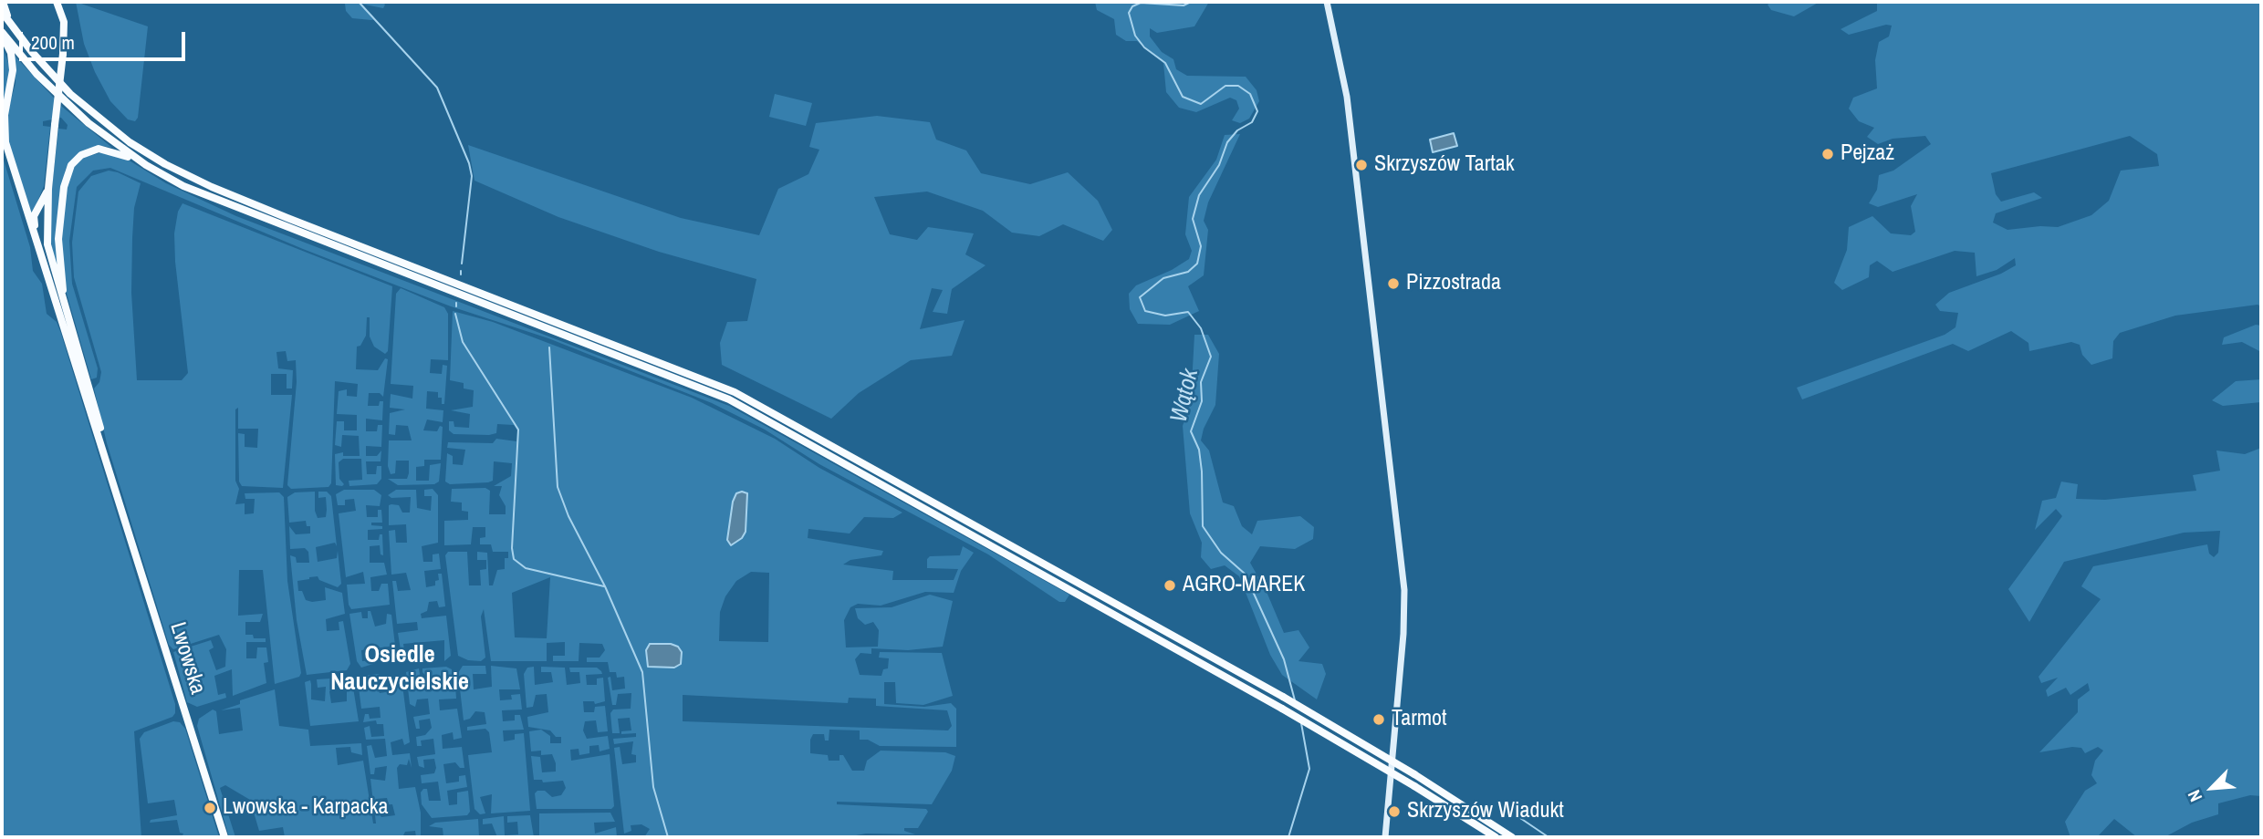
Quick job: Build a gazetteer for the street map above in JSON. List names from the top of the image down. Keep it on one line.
{"streets":{"main road":["Lwowska"]},"districts":["Osiedle Nauczycielskie"],"water":["Wątok"],"places":["Pejzaż","Skrzyszów Tartak","Pizzostrada","AGRO-MAREK","Tarmot","Lwowska - Karpacka","Skrzyszów Wiadukt"],"scale_bar":"200 m","north":"bottom left"}
